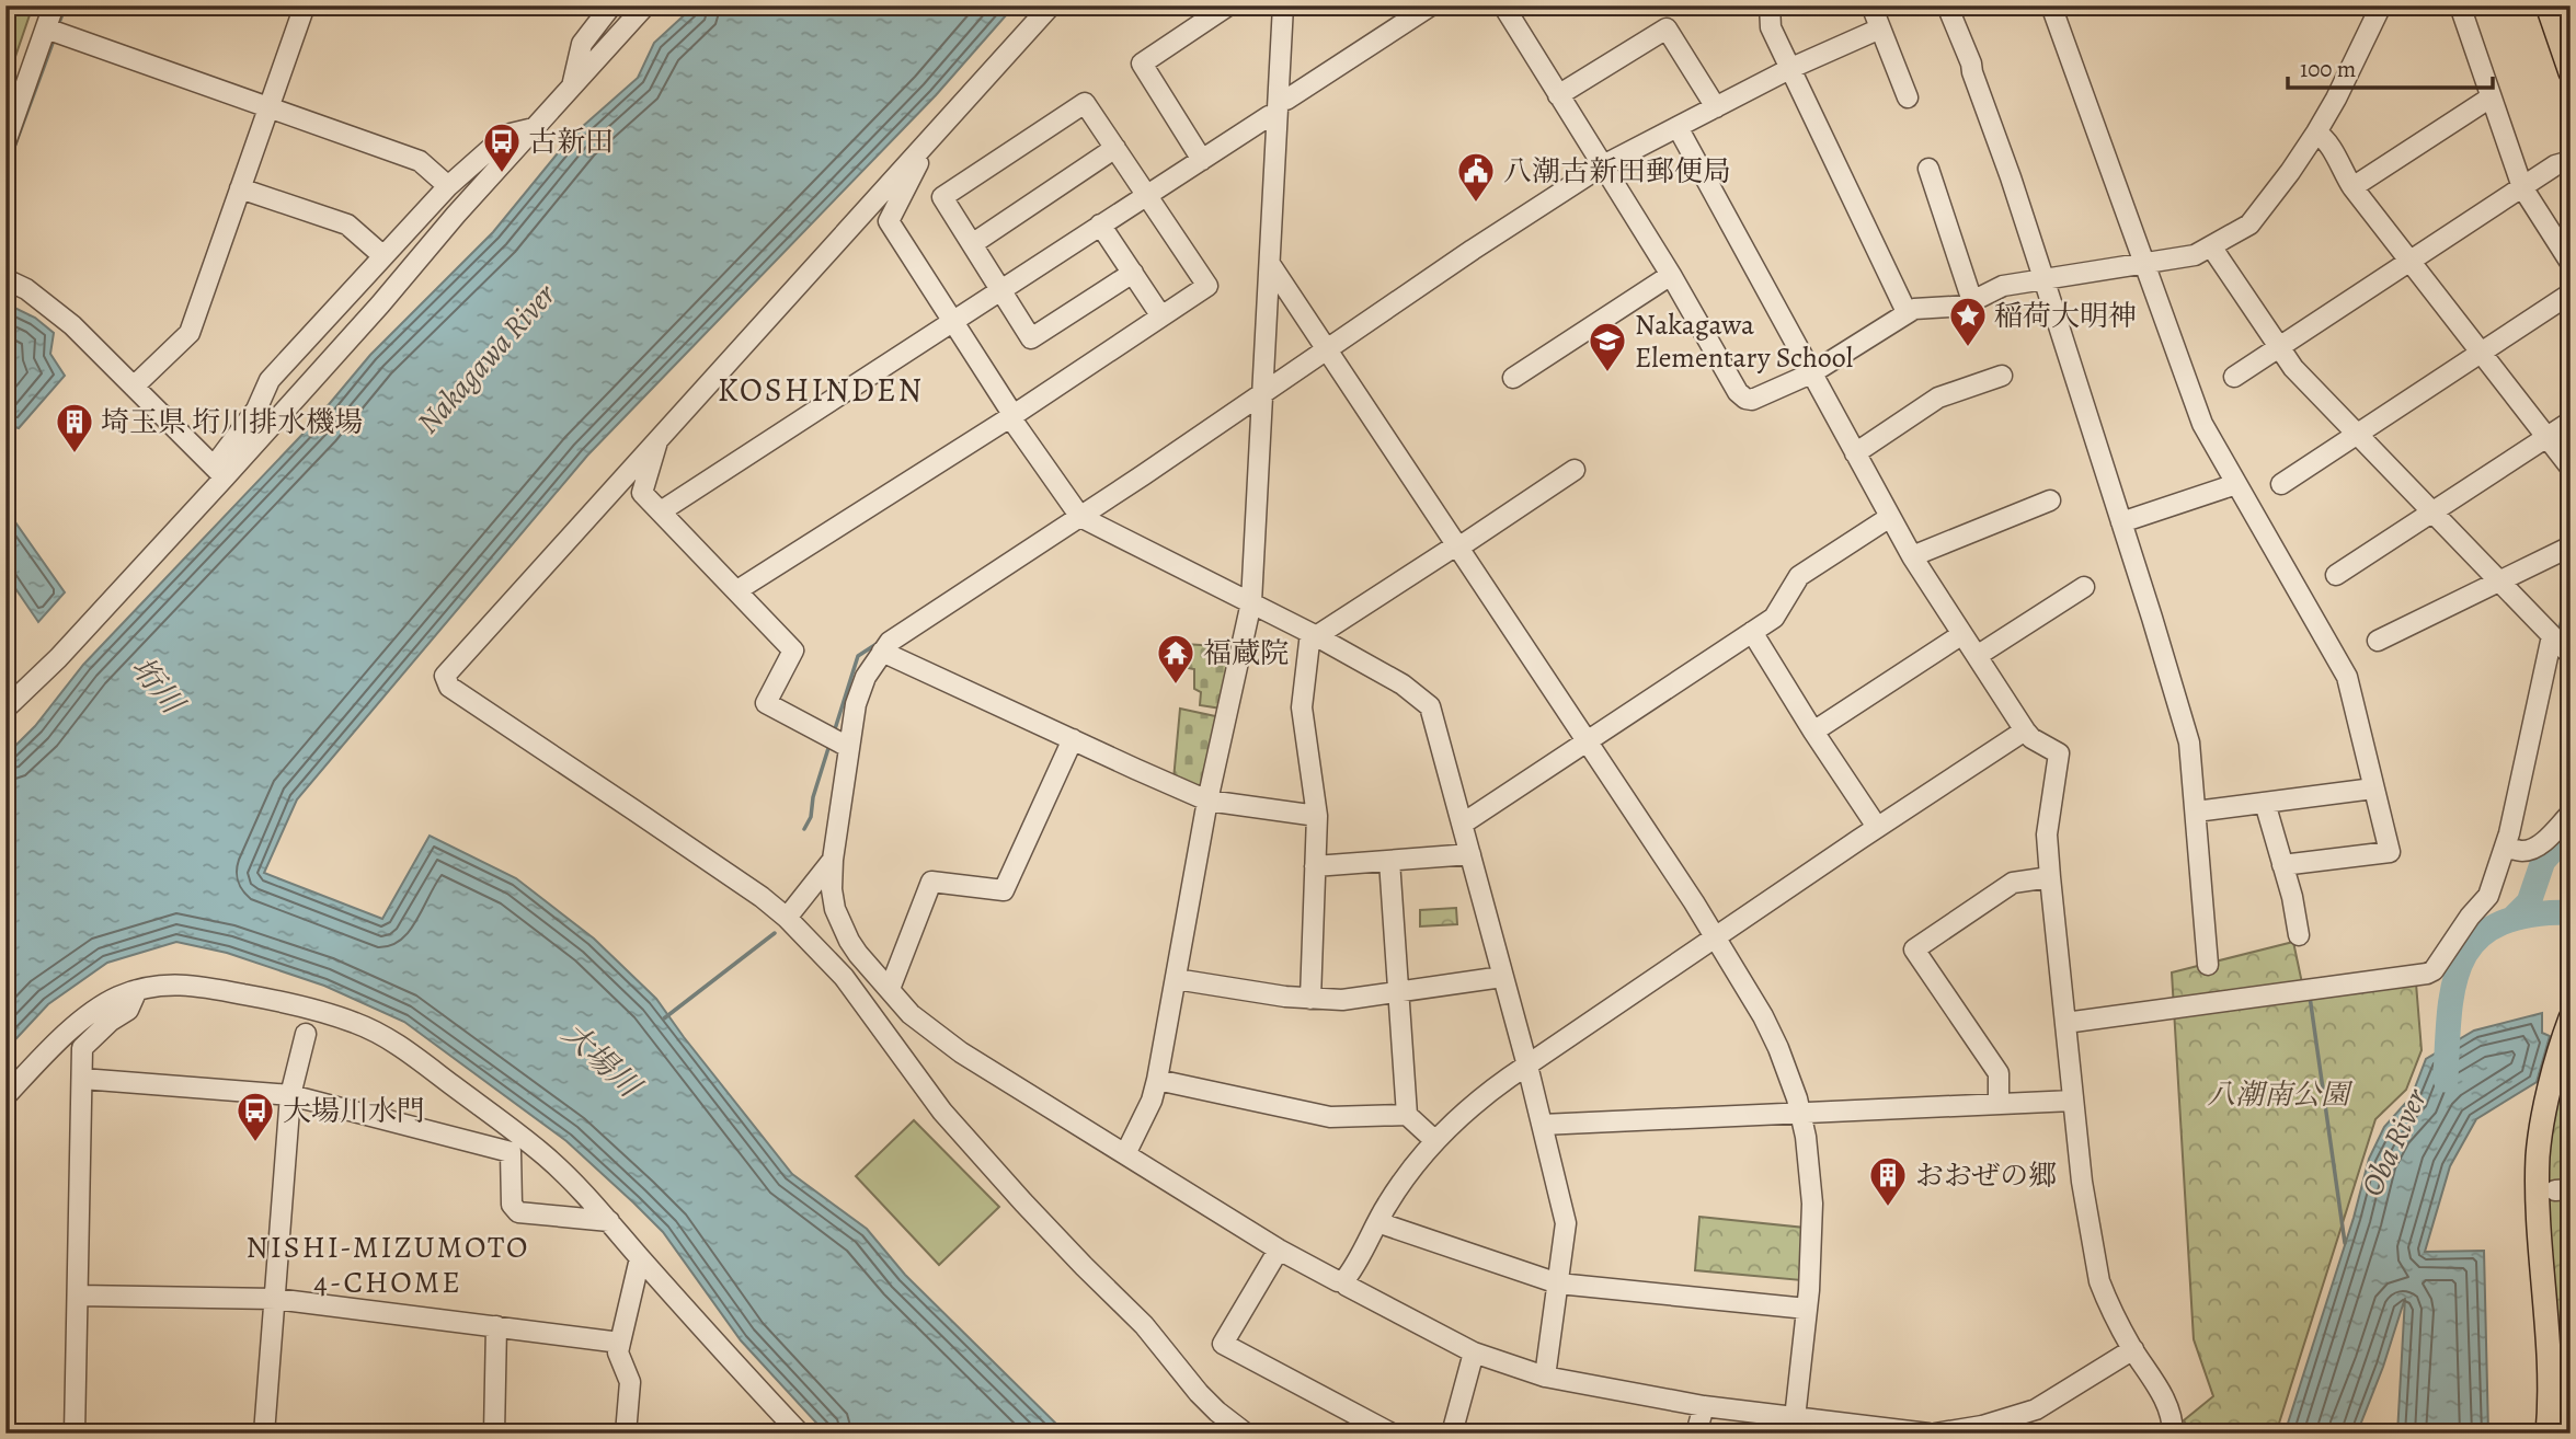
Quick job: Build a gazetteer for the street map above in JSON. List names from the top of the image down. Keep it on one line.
{"districts":["KOSHINDEN","NISHI-MIZUMOTO 4-CHOME"],"water":["Nakagawa River","垳川","大場川","Oba River"],"parks":["八潮南公園"],"places":{"bus stop":["古新田","大場川水門"],"public building":["八潮古新田郵便局"],"place":["稲荷大明神"],"school or university":["Nakagawa Elementary School"],"building":["埼玉県 垳川排水機場","おおぜの郷"],"temple":["福蔵院"]},"scale_bar":"100 m"}
